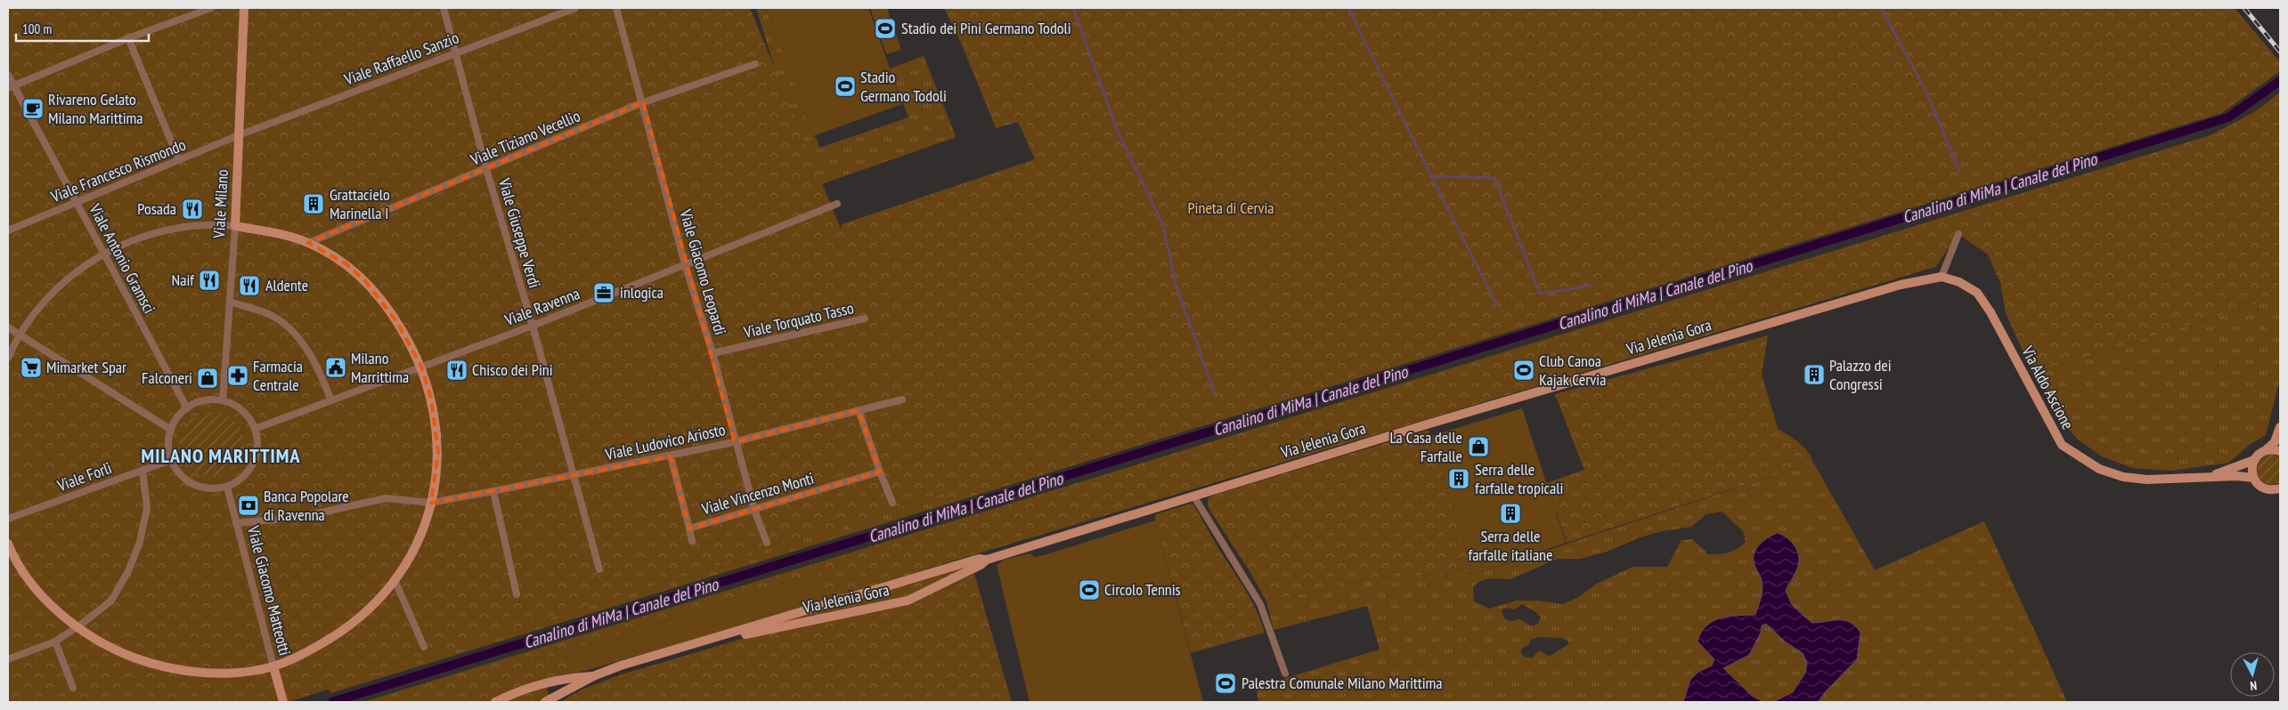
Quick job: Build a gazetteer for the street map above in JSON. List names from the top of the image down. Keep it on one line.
{"streets":{"street":["Viale Raffaello Sanzio","Viale Tiziano Vecellio","Viale Francesco Rismondo","Viale Milano","Viale Giuseppe Verdi","Viale Antonio Gramsci","Viale Giacomo Leopardi","Viale Ravenna","Viale Torquato Tasso","Via Jelenia Gora","Via Aldo Ascione","Viale Ludovico Ariosto","Viale Forlì","Viale Vincenzo Monti","Viale Giacomo Matteotti"]},"crossings":[["Viale Raffaello Sanzio","Viale Francesco Rismondo"],["Viale Raffaello Sanzio","Viale Milano"],["Viale Raffaello Sanzio","Viale Giuseppe Verdi"],["Viale Tiziano Vecellio","Viale Giuseppe Verdi"],["Viale Tiziano Vecellio","Viale Giacomo Leopardi"],["Viale Francesco Rismondo","Viale Milano"],["Viale Francesco Rismondo","Viale Antonio Gramsci"],["Viale Milano","Viale Antonio Gramsci"],["Viale Milano","Viale Ravenna"],["Viale Milano","Viale Forlì"],["Viale Milano","Viale Giacomo Matteotti"],["Viale Giuseppe Verdi","Viale Ravenna"],["Viale Giuseppe Verdi","Viale Ludovico Ariosto"],["Viale Antonio Gramsci","Viale Ravenna"],["Viale Antonio Gramsci","Viale Forlì"],["Viale Antonio Gramsci","Viale Giacomo Matteotti"],["Viale Giacomo Leopardi","Viale Ravenna"],["Viale Giacomo Leopardi","Viale Torquato Tasso"],["Viale Giacomo Leopardi","Viale Ludovico Ariosto"],["Viale Giacomo Leopardi","Viale Vincenzo Monti"],["Viale Ravenna","Viale Forlì"],["Viale Ravenna","Viale Giacomo Matteotti"],["Via Jelenia Gora","Via Aldo Ascione"],["Viale Ludovico Ariosto","Viale Vincenzo Monti"],["Viale Ludovico Ariosto","Viale Giacomo Matteotti"],["Viale Forlì","Viale Giacomo Matteotti"]],"districts":["MILANO MARITTIMA"],"water":["Canalino di MiMa | Canale del Pino"],"parks":["Pineta di Cervia"],"places":{"sports":["Stadio dei Pini Germano Todoli","Stadio Germano Todoli","Club Canoa Kajak Cervia","Circolo Tennis","Palestra Comunale Milano Marittima"],"cafe":["Rivareno Gelato Milano Marittima"],"building":["Grattacielo Marinella I","Palazzo dei Congressi","Serra delle farfalle tropicali","Serra delle farfalle italiane"],"restaurant":["Posada","Naif","Aldente","Chisco dei Pini"],"office":["inlogica"],"supermarket":["Mimarket Spar"],"public building":["Milano Marrittima"],"pharmacy":["Farmacia Centrale"],"shop":["Falconeri","La Casa delle Farfalle"],"bank":["Banca Popolare di Ravenna"]},"scale_bar":"100 m","north":"bottom"}
